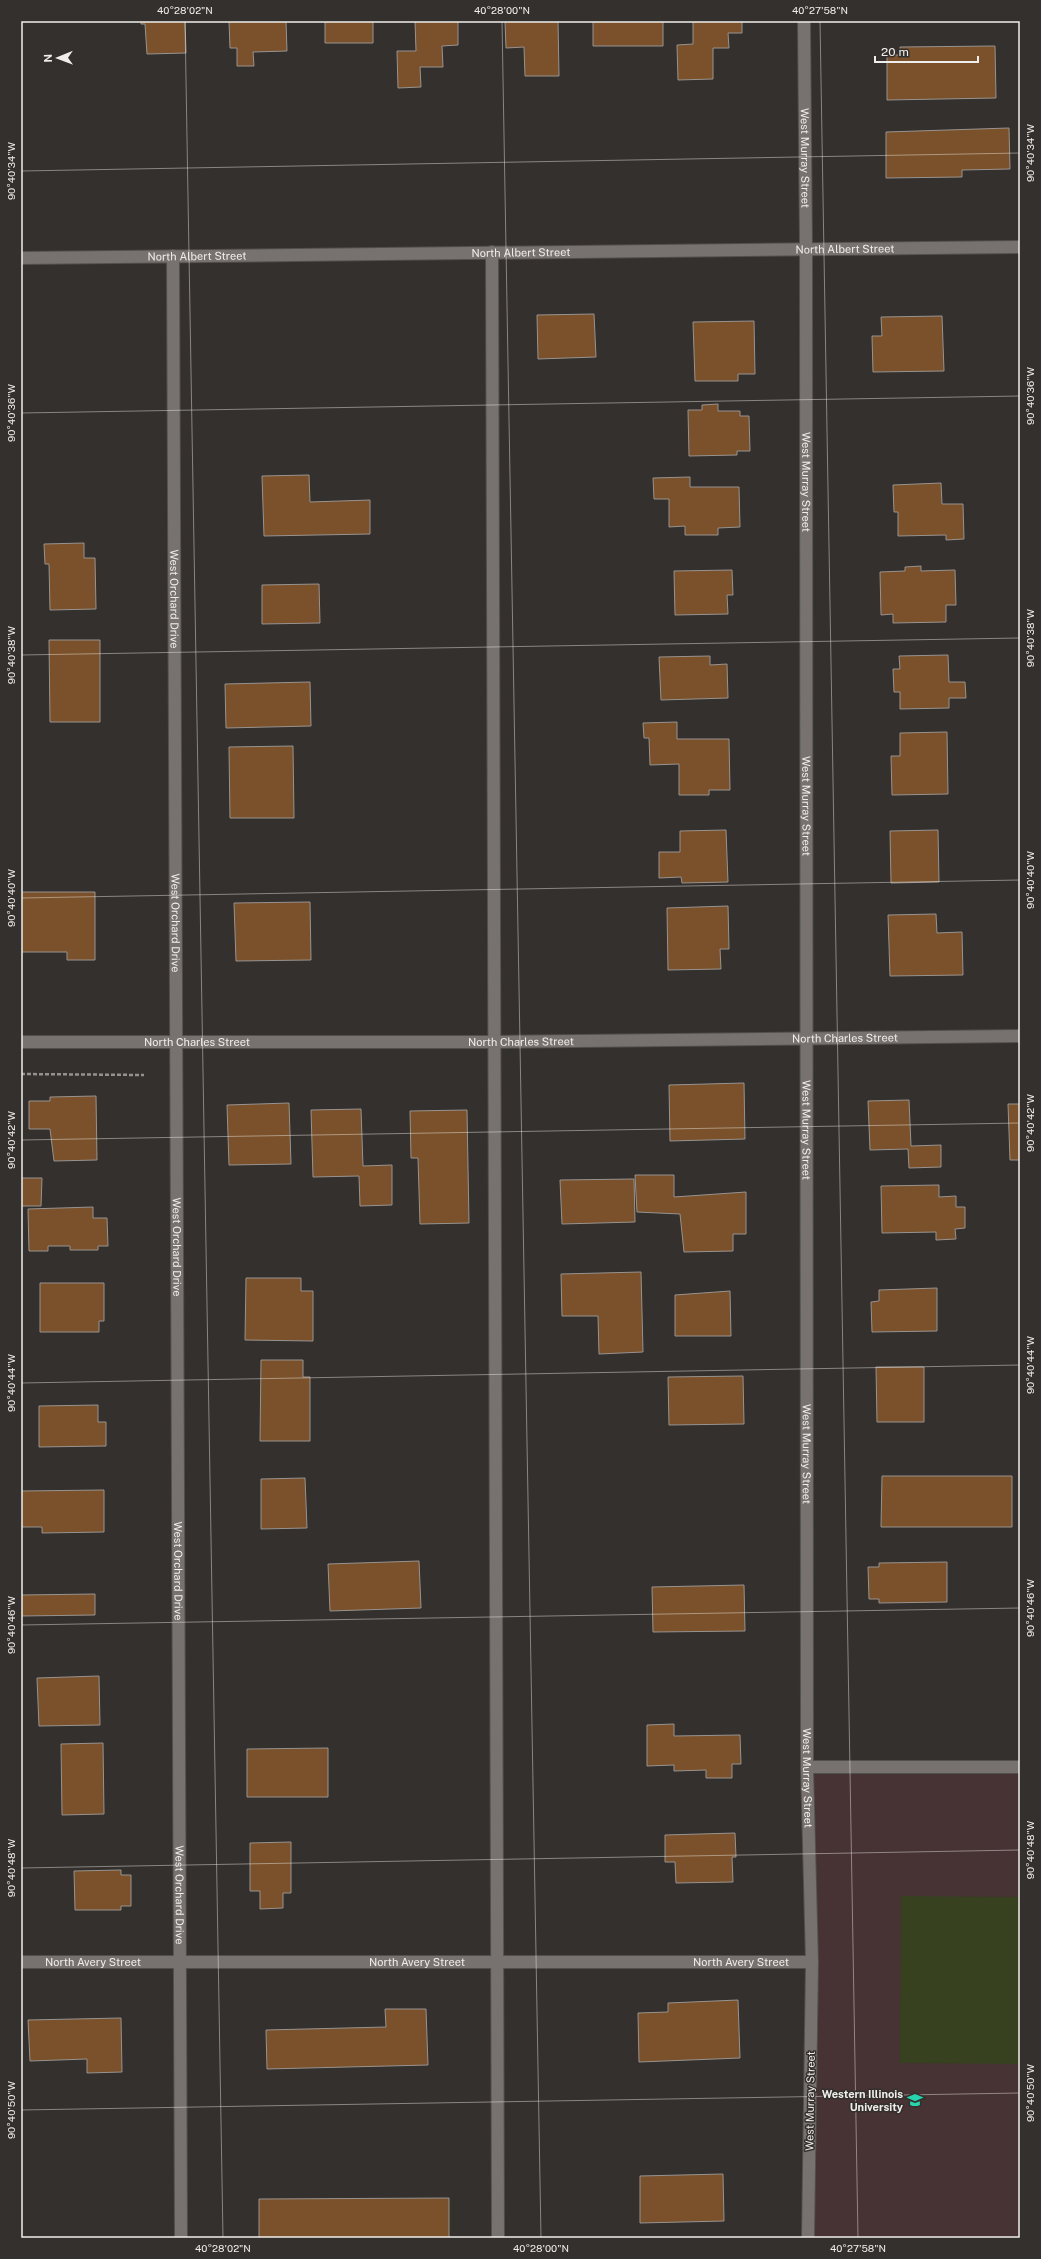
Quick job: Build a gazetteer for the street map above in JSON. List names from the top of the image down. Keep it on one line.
{"streets":{"street":["West Murray Street","North Albert Street","West Orchard Drive","North Charles Street","North Avery Street"]},"crossings":[["West Murray Street","North Albert Street"],["West Murray Street","North Charles Street"],["West Murray Street","North Avery Street"],["North Albert Street","West Orchard Drive"],["West Orchard Drive","North Charles Street"],["West Orchard Drive","North Avery Street"]],"places":{"school or university":["Western Illinois University"]},"scale_bar":"20 m","north":"left","coordinates":["40°28'02\"N","40°28'00\"N","40°27'58\"N","90°40'34\"W","90°40'36\"W","90°40'38\"W","90°40'40\"W","90°40'42\"W","90°40'44\"W","90°40'46\"W","90°40'48\"W","90°40'50\"W"]}
